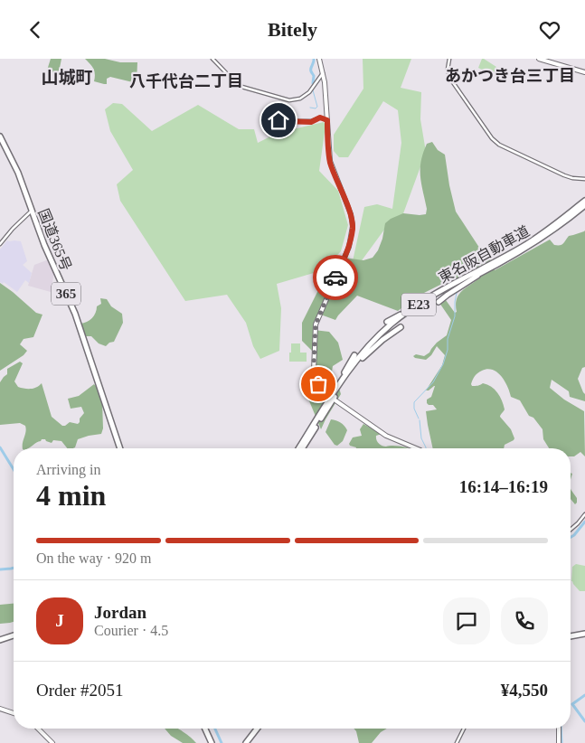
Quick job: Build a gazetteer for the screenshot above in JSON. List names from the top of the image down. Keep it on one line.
{"streets":{"highway":["国道365号","東名阪自動車道","365","E23"]},"districts":["あかつき台三丁目","山城町","八千代台二丁目"],"page":{"header":"Bitely","heading":["4 min","Arriving in","16:14–16:19"],"panel":["Jordan","Courier · 4.5","Order #2051","¥4,550"],"bar":"On the way · 920 m","round":"J"}}
